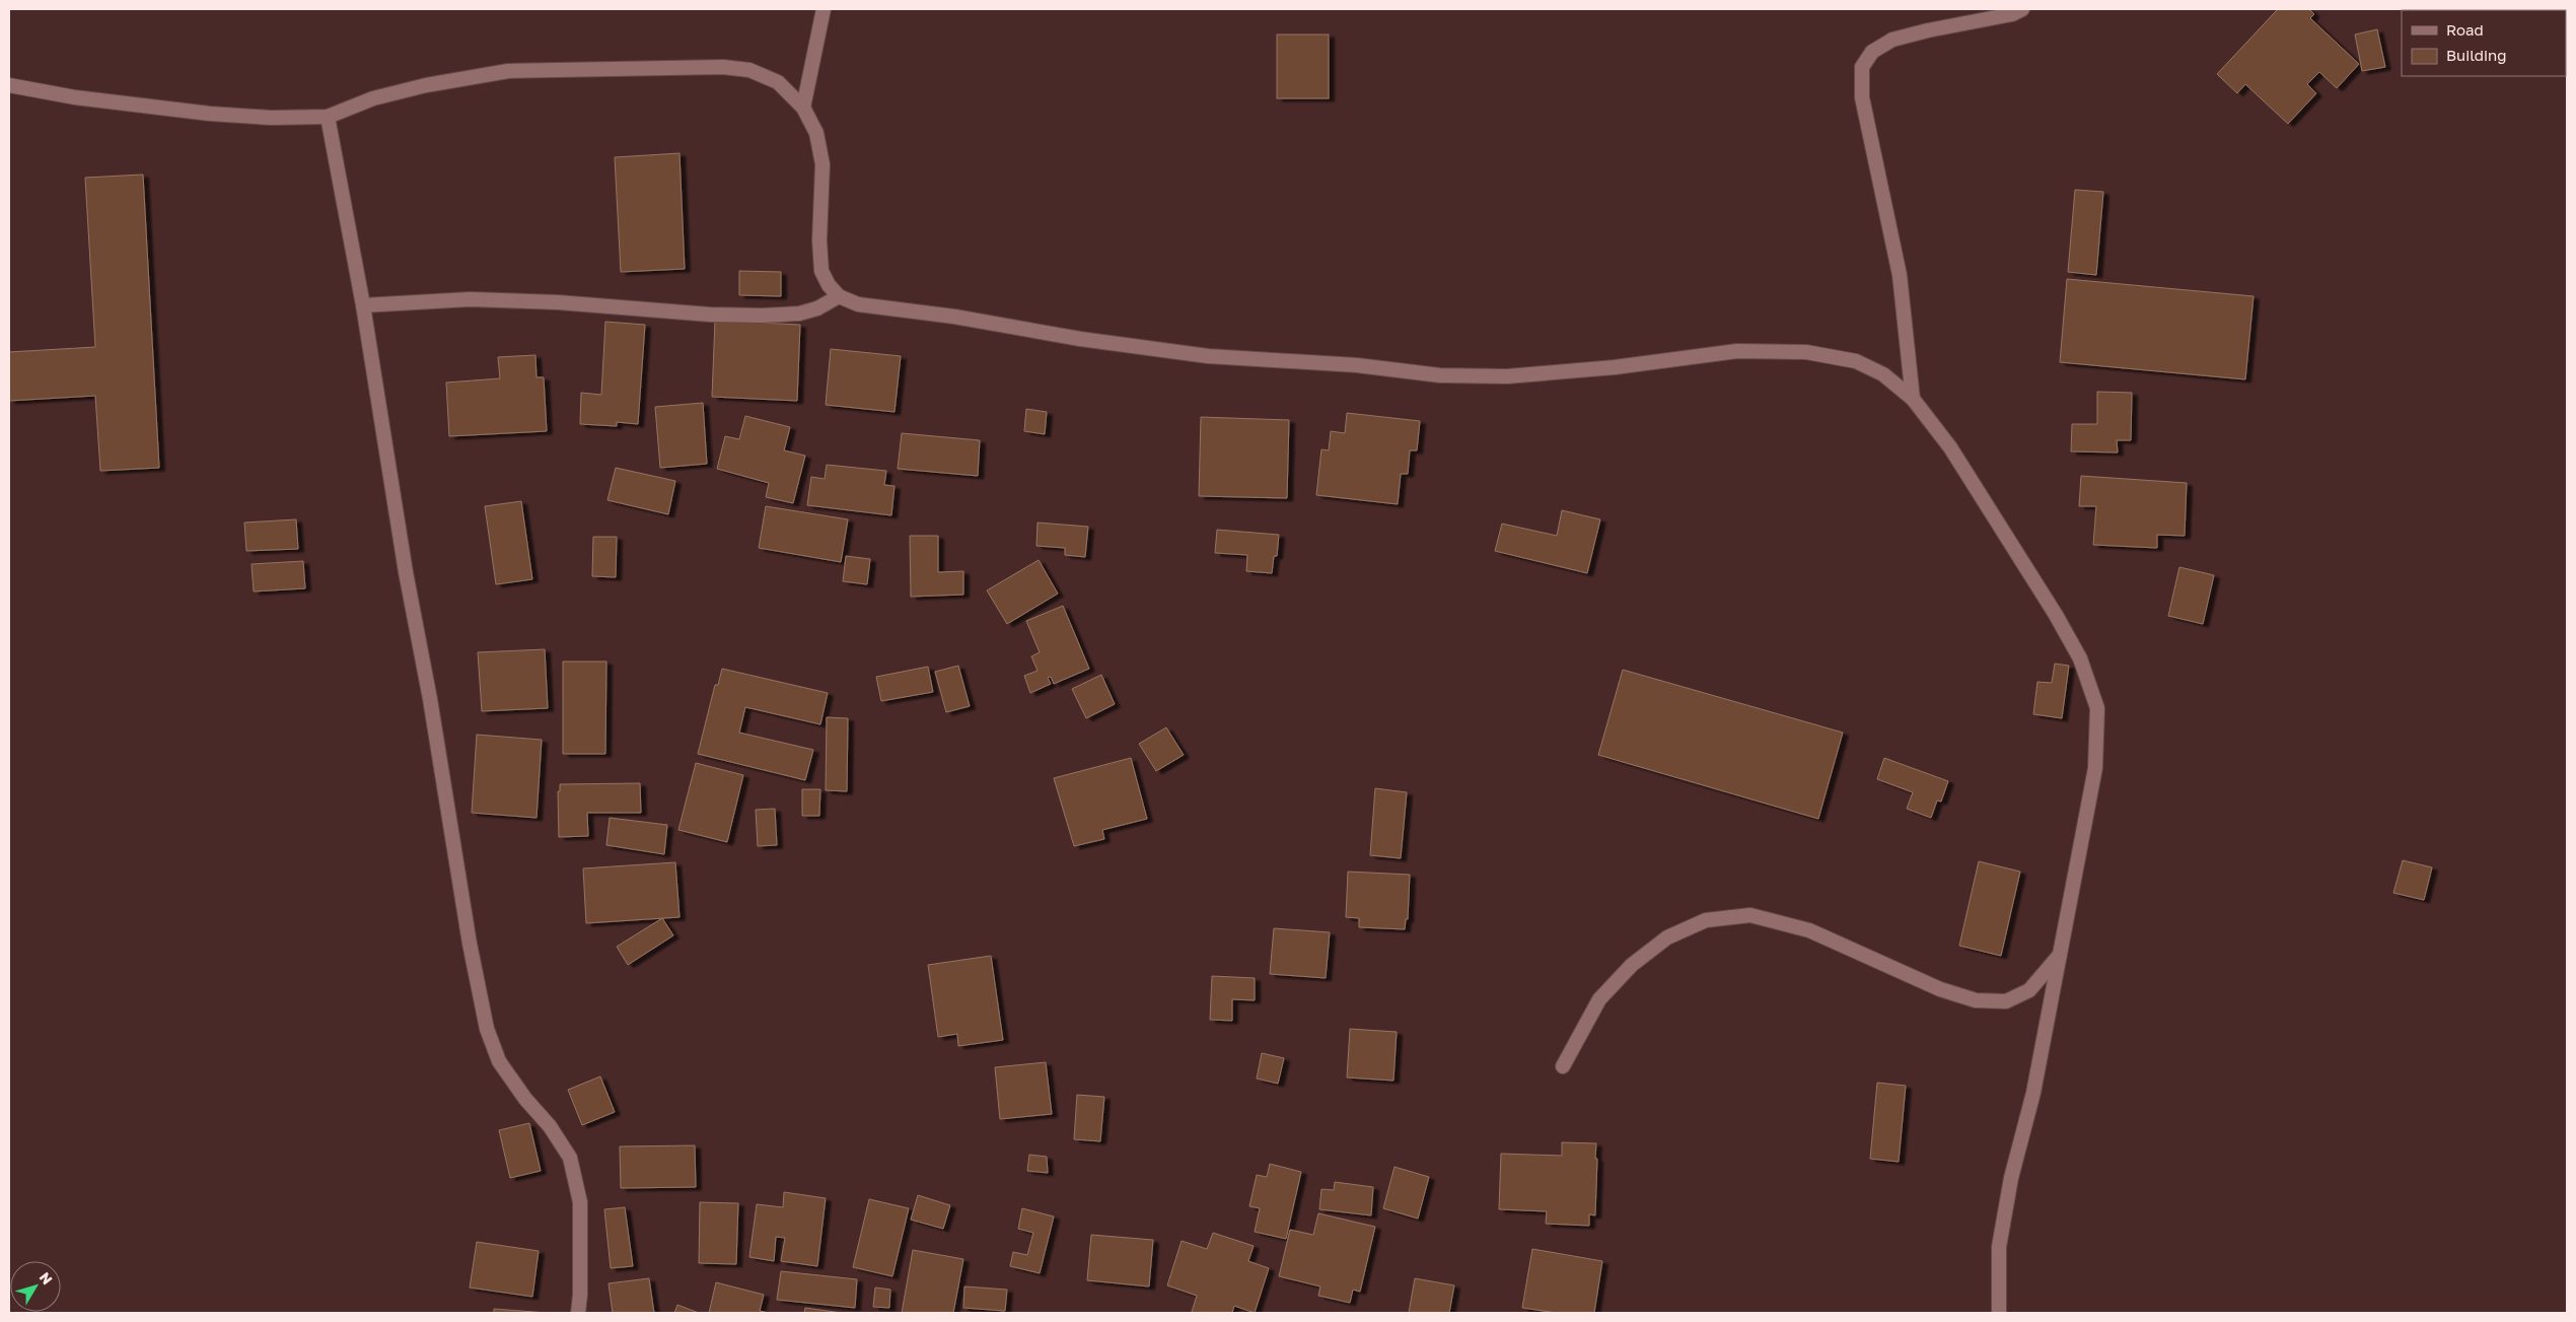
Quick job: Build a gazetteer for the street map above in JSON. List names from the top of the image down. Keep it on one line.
{"legend":["Road","Building"],"north":"top right"}
